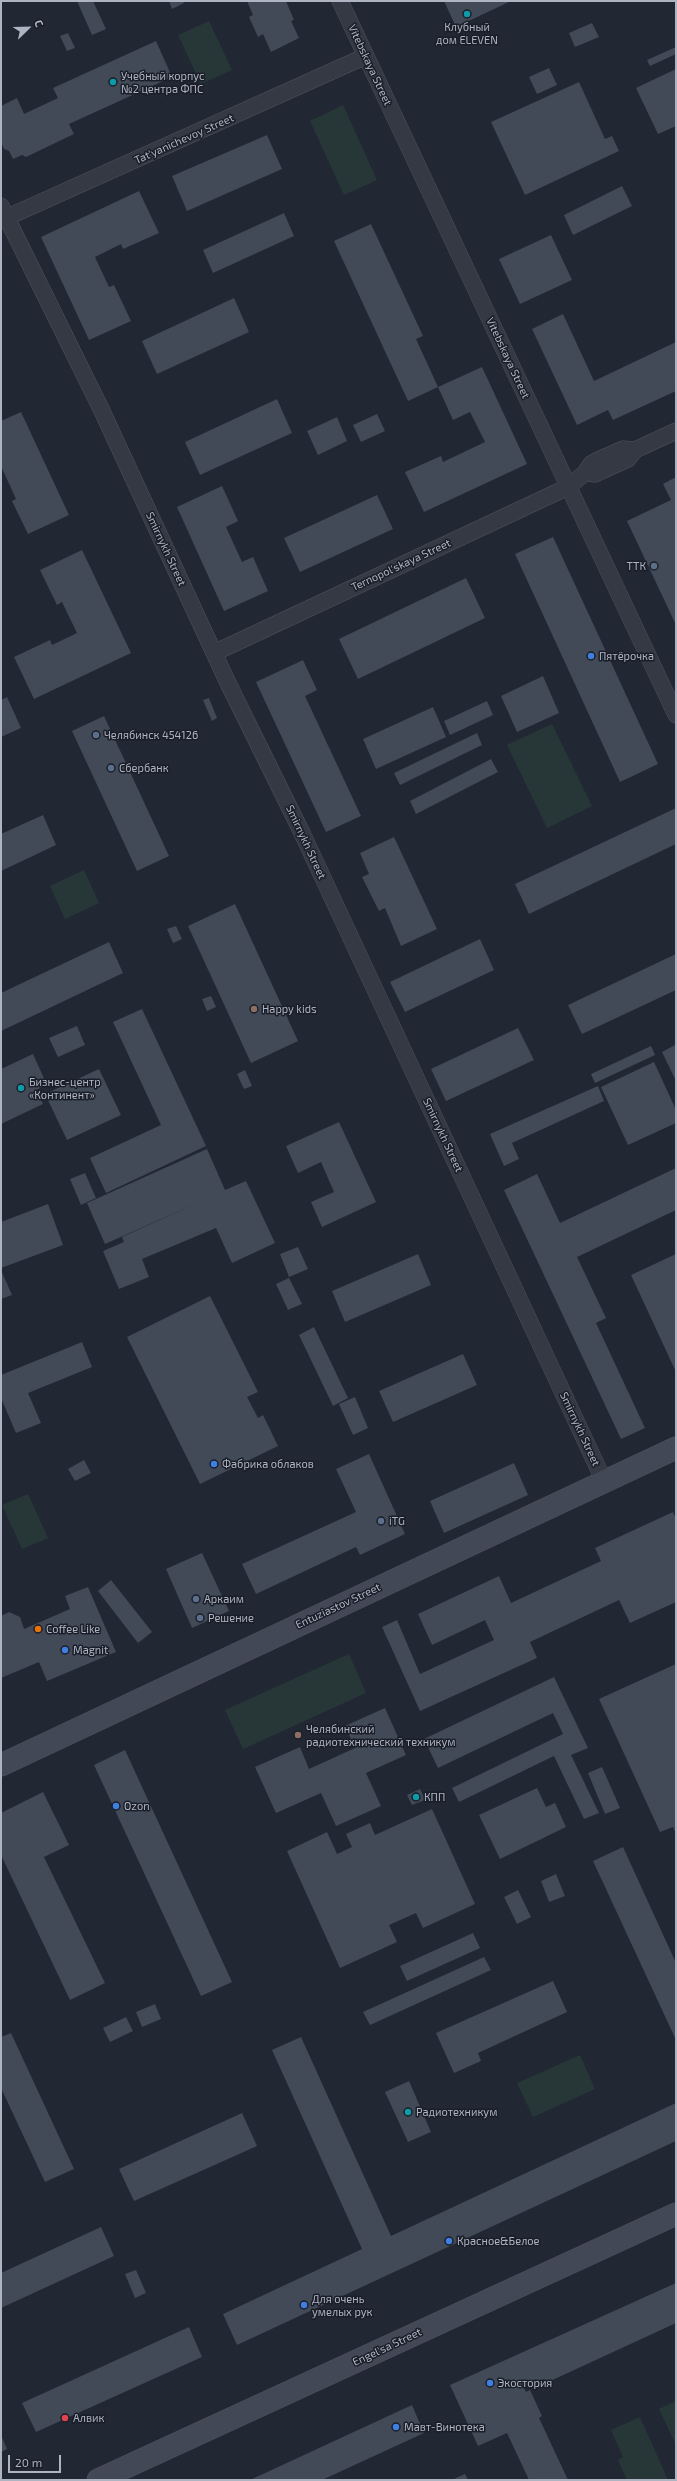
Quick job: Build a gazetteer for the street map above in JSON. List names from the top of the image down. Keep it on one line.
{"streets":{"main road":["Entuziastov Street","Engel'sa Street"],"street":["Vitebskaya Street","Tat'yanichevoy Street","Smirnykh Street","Ternopol'skaya Street"]},"crossings":[["Vitebskaya Street","Tat'yanichevoy Street"],["Vitebskaya Street","Ternopol'skaya Street"],["Tat'yanichevoy Street","Smirnykh Street"],["Smirnykh Street","Ternopol'skaya Street"],["Smirnykh Street","Entuziastov Street"]],"places":["Клубный дом ELEVEN","Учебный корпус №2 центра ФПС","ТТК","Пятёрочка","Челябинск 454126","Сбербанк","Happy kids","Бизнес-центр «Континент»","Фабрика облаков","iTG","Аркаим","Решение","Coffee Like","Magnit","Челябинский радиотехнический техникум","КПП","Ozon","Радиотехникум","Красное&Белое","Для очень умелых рук","Экостория","Алвик","Мавт-Винотека"],"scale_bar":"20 m","north":"top right"}
